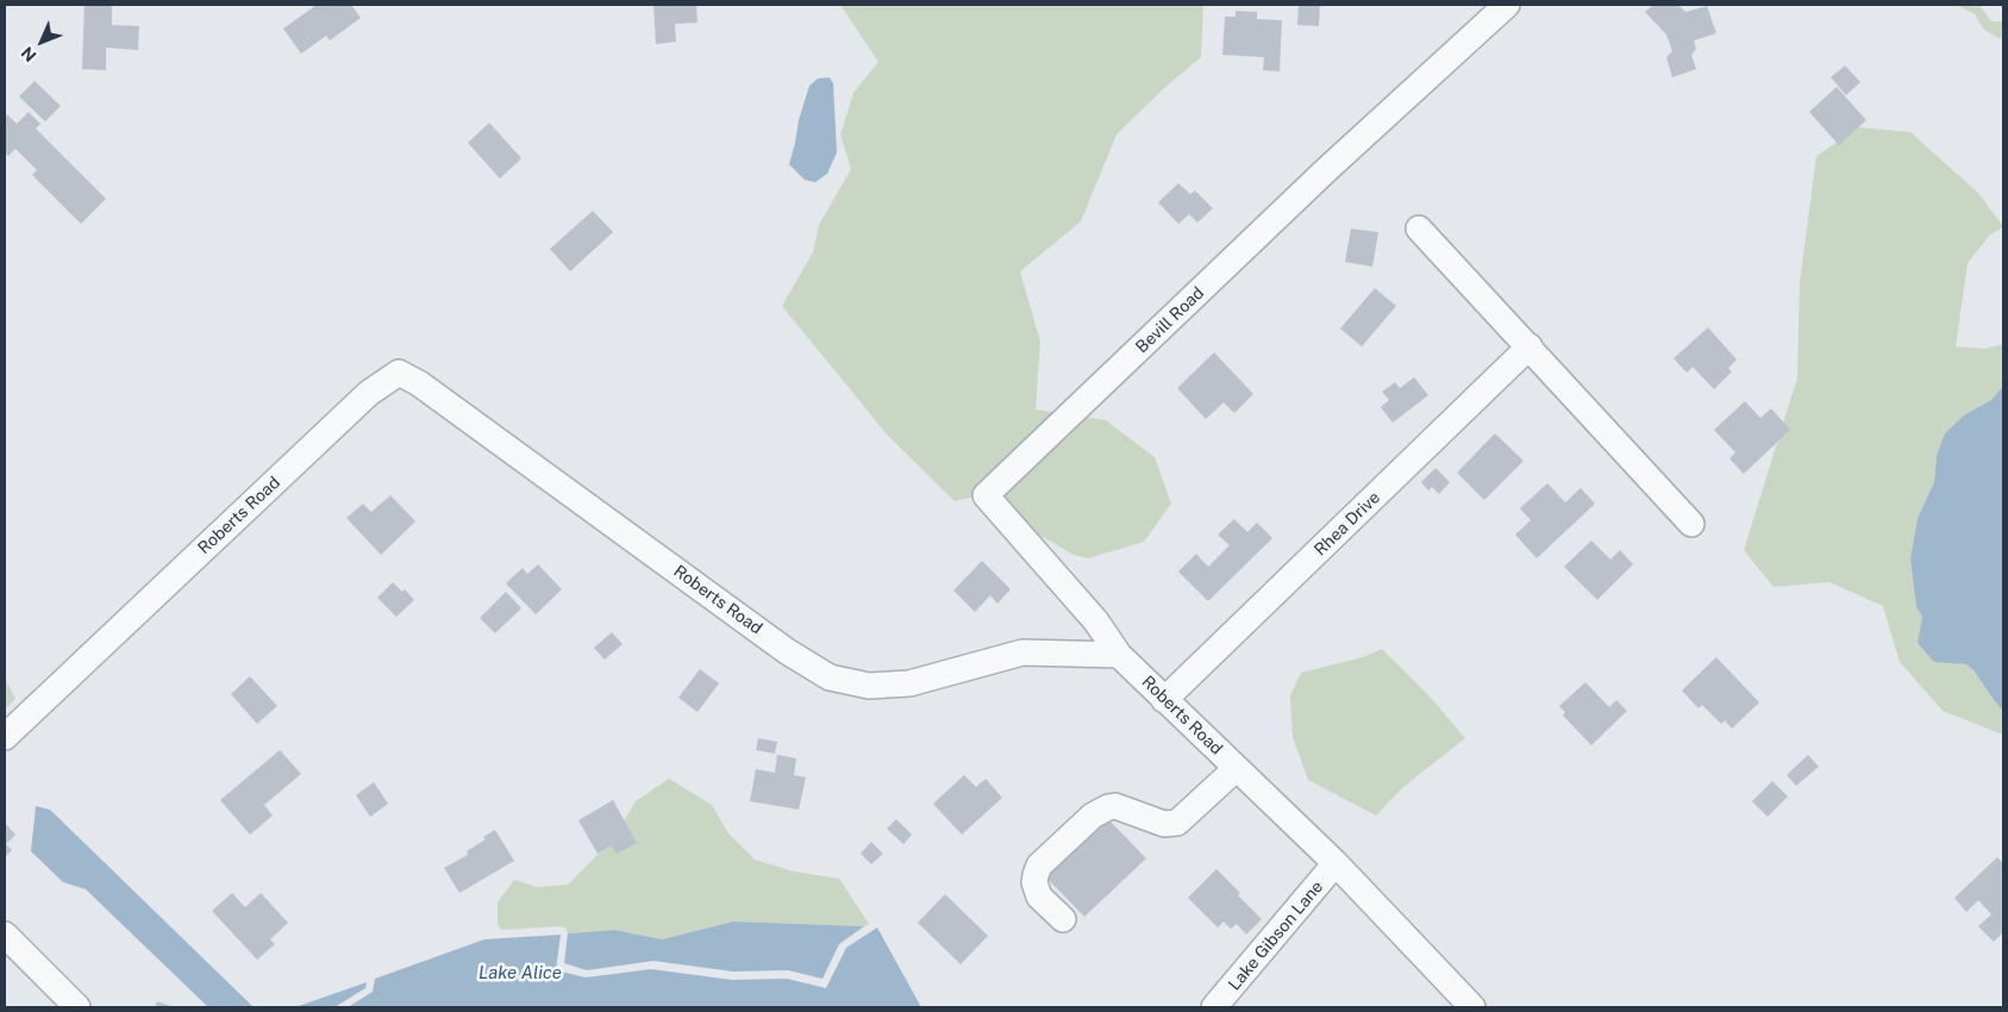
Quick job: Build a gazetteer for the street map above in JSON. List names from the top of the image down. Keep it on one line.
{"streets":{"street":["Bevill Road","Roberts Road","Rhea Drive","Lake Gibson Lane"]},"crossings":[["Bevill Road","Roberts Road"],["Roberts Road","Rhea Drive"],["Roberts Road","Lake Gibson Lane"]],"water":["Lake Alice"],"north":"bottom left"}
